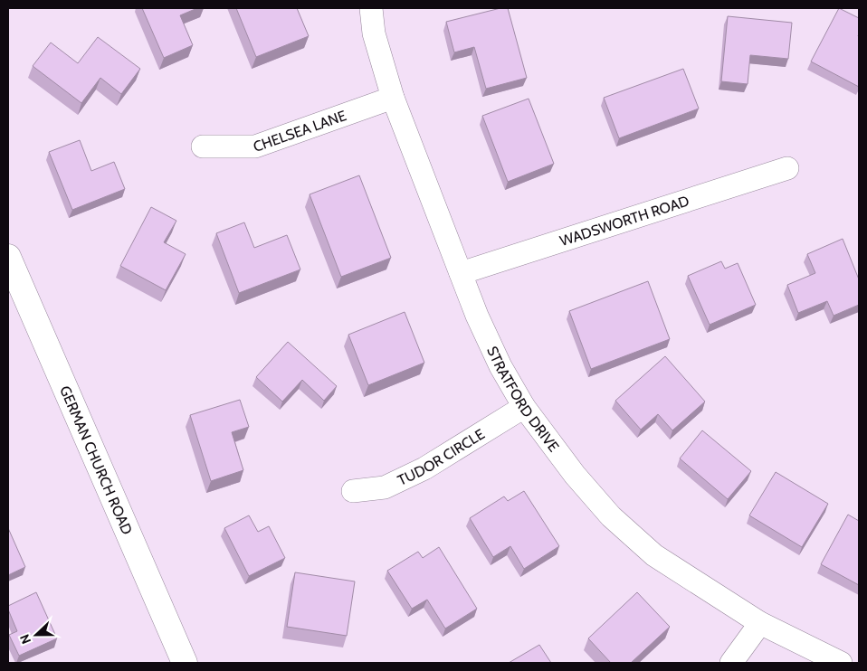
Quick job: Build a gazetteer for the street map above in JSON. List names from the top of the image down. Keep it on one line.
{"streets":{"street":["CHELSEA LANE","WADSWORTH ROAD","STRATFORD DRIVE","TUDOR CIRCLE","GERMAN CHURCH ROAD"]},"crossings":[["CHELSEA LANE","STRATFORD DRIVE"],["WADSWORTH ROAD","STRATFORD DRIVE"],["STRATFORD DRIVE","TUDOR CIRCLE"]],"north":"left"}
